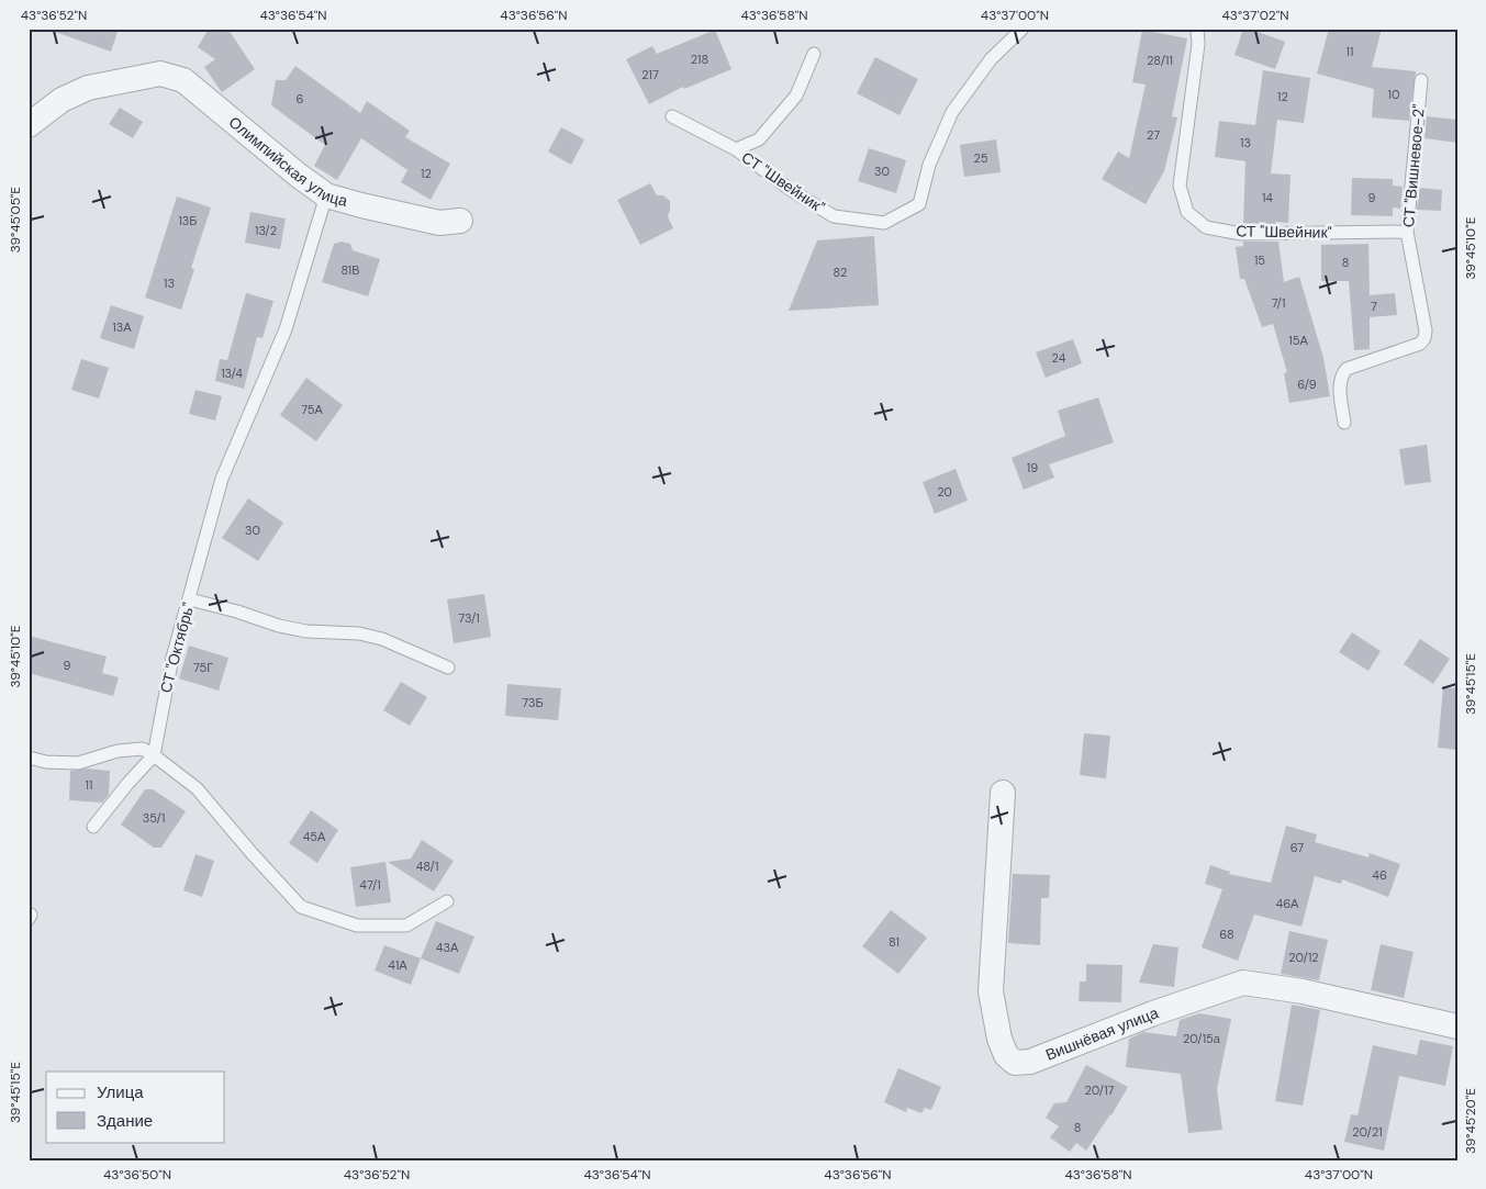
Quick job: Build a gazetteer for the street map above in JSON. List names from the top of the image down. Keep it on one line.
{"streets":{"street":["Олимпийская улица","Вишнёвая улица"],"lane":["СТ \"Вишневое-2\"","СТ \"Швейник\"","СТ \"Октябрь\""]},"crossings":[["Олимпийская улица","СТ \"Октябрь\""],["СТ \"Вишневое-2\"","СТ \"Швейник\""]],"house_numbers":["11","218","28/11","217","10","12","6","27","13","25","30","12","14","9","13Б","13/2","15","8","81В","82","13","7/1","7","13А","15А","24","13/4","6/9","75А","19","20","30","73/1","9","75Г","73Б","11","35/1","45А","67","48/1","46","47/1","46А","68","81","43А","20/12","41А","20/15а","20/17","8","20/21"],"legend":["Улица","Здание"],"coordinates":["43°36'52\"N","43°36'54\"N","43°36'56\"N","43°36'58\"N","43°37'00\"N","43°37'02\"N","39°45'05\"E","39°45'10\"E","39°45'15\"E","39°45'20\"E","43°36'50\"N"]}
